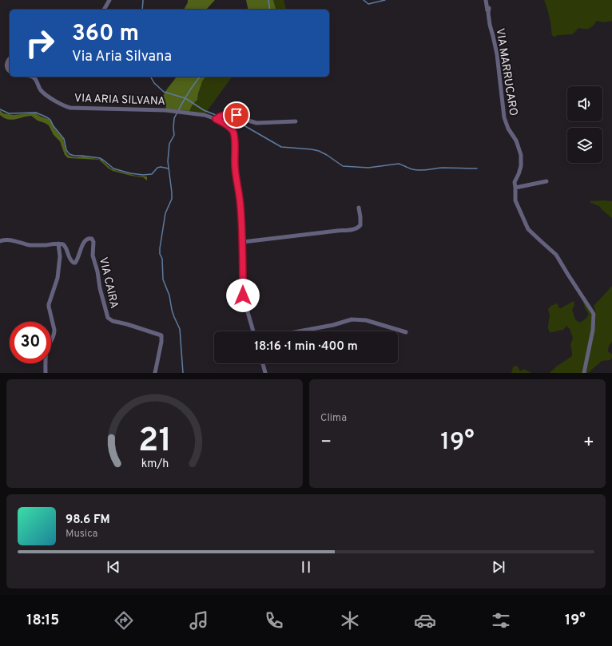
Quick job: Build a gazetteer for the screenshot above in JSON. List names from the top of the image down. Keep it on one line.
{"streets":{"street":["VIA MARRUCARO","VIA ARIA SILVANA","VIA CAIRA"]},"page":{"turn":["360 m","Via Aria Silvana"],"limit":"30","trip":"18:16 · 1 min · 400 m","tile":"Clima","heat":["−","19°","+"],"song":["98.6 FM","Musica"],"tabs":["18:15","19°"],"gauge":["21","km/h"]}}
